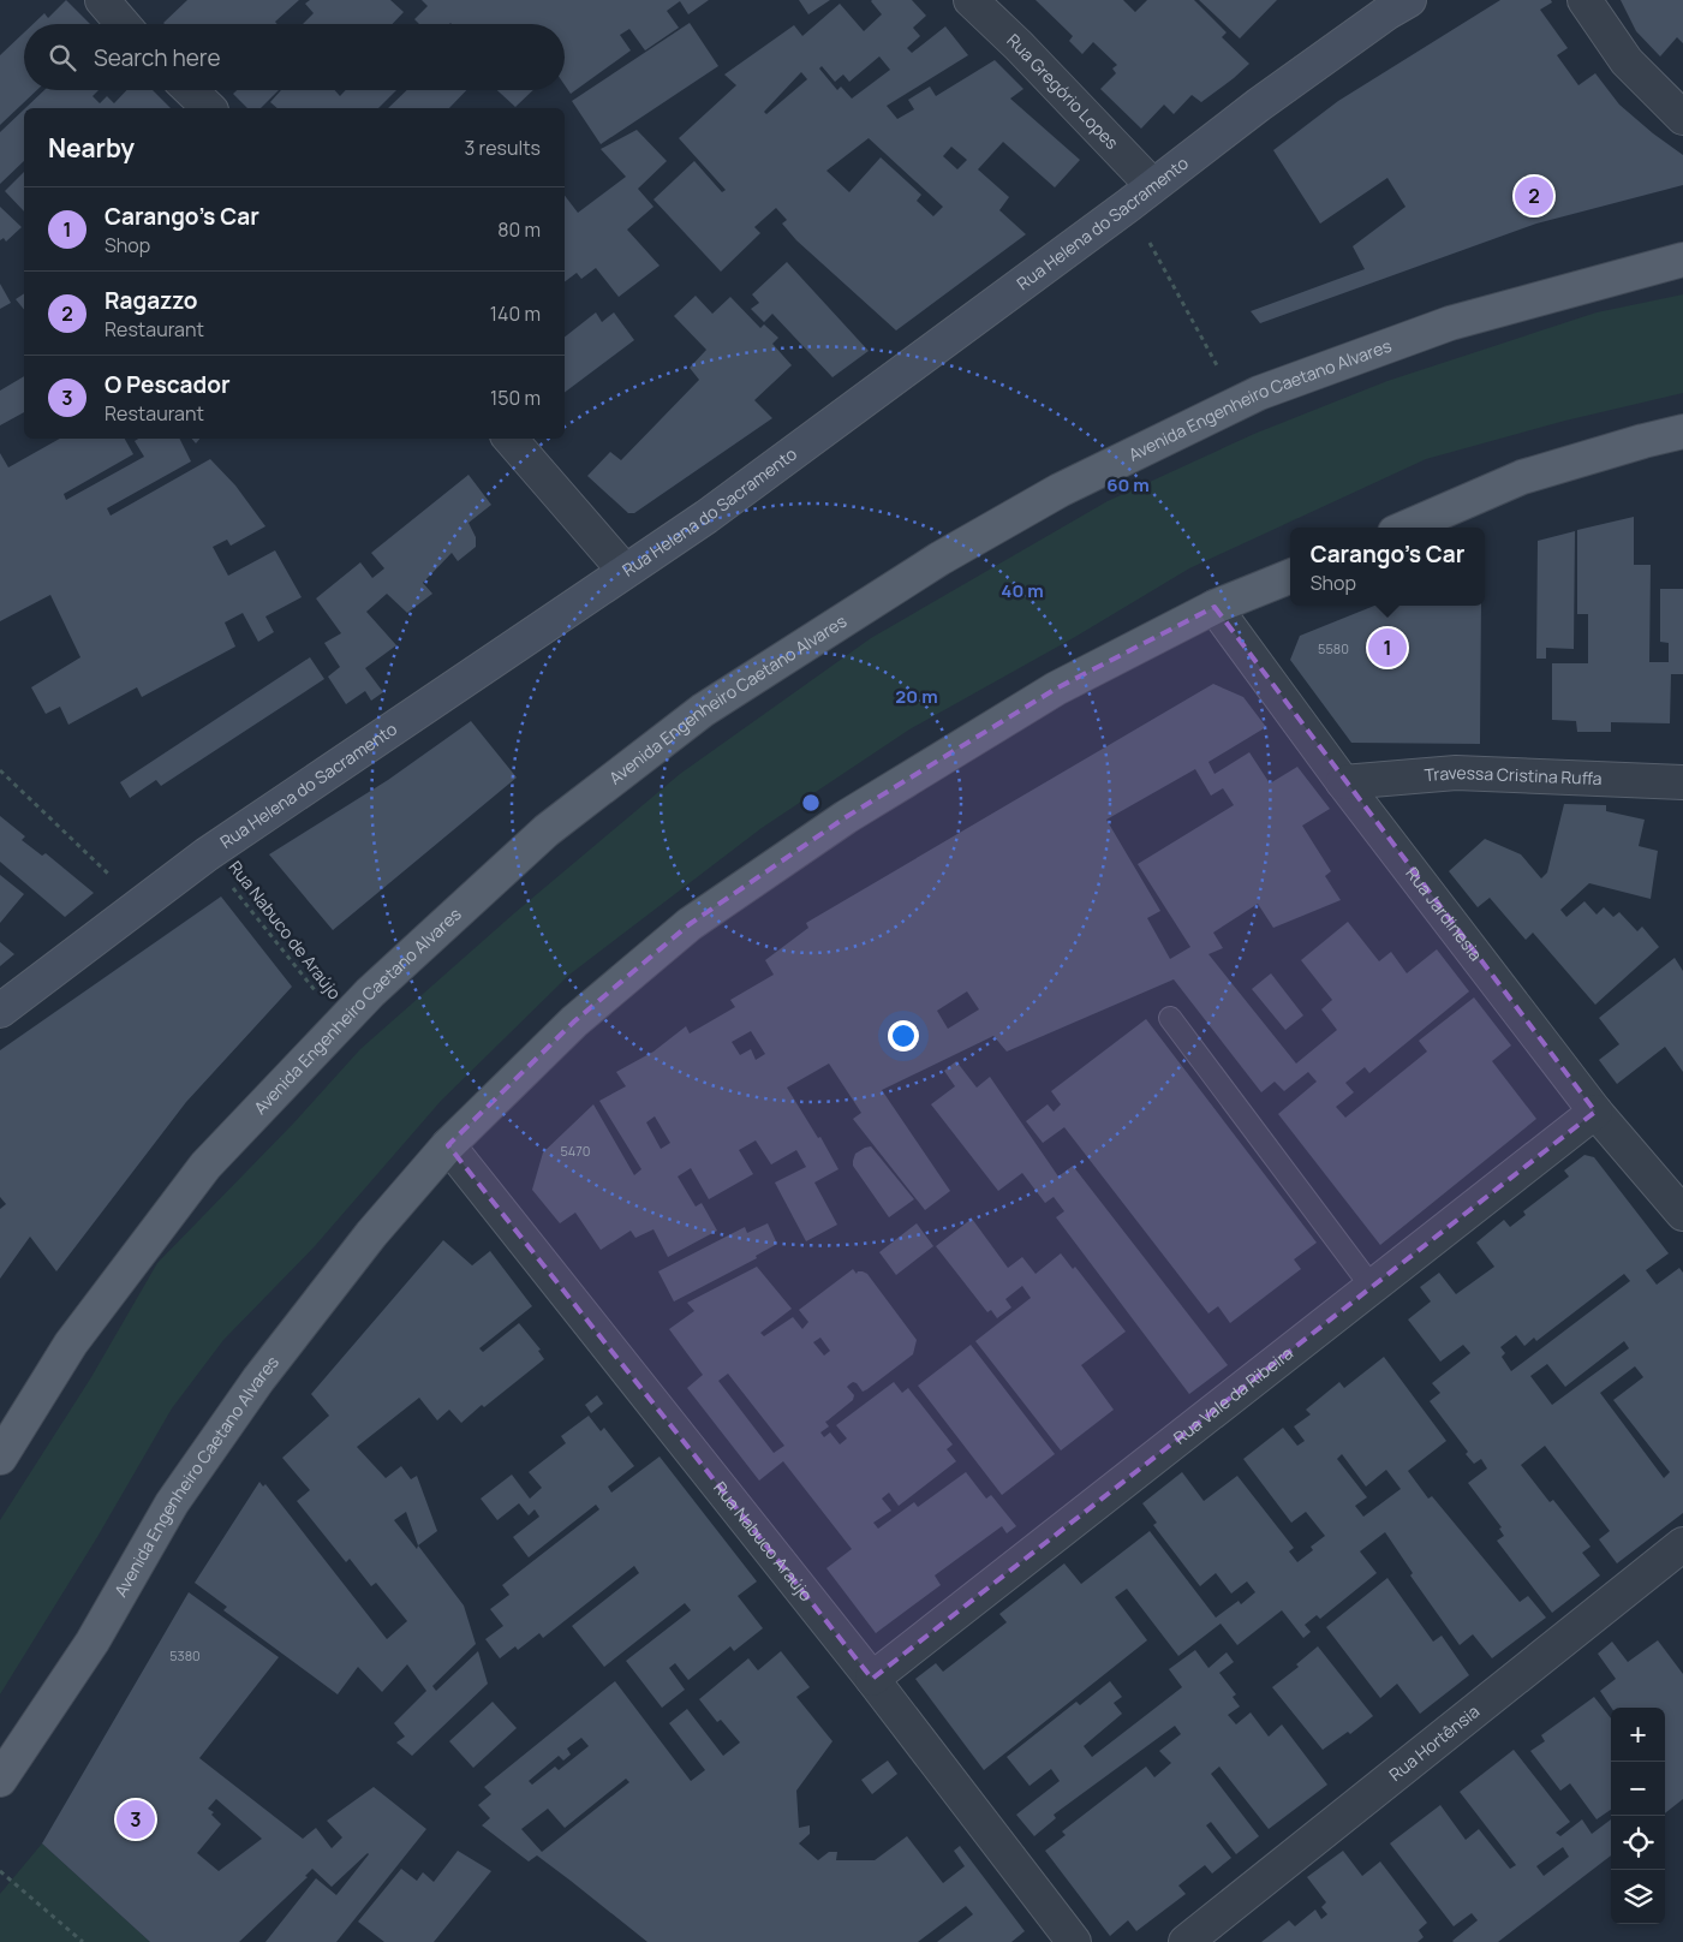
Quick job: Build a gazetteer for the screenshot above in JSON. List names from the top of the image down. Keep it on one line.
{"streets":{"main road":["Avenida Engenheiro Caetano Alvares"],"street":["Rua Gregório Lopes","Rua Helena do Sacramento","Travessa Cristina Ruffa","Rua Jardinesia","Rua Vale da Ribeira","Rua Nabuco Araújo","Rua Hortênsia"],"path":["Rua Nabuco de Araújo"]},"crossings":[["Rua Gregório Lopes","Rua Helena do Sacramento"],["Rua Helena do Sacramento","Rua Nabuco de Araújo"],["Avenida Engenheiro Caetano Alvares","Rua Jardinesia"],["Avenida Engenheiro Caetano Alvares","Rua Nabuco de Araújo"],["Avenida Engenheiro Caetano Alvares","Rua Nabuco Araújo"],["Travessa Cristina Ruffa","Rua Jardinesia"],["Rua Jardinesia","Rua Vale da Ribeira"],["Rua Vale da Ribeira","Rua Nabuco Araújo"]],"house_numbers":["5580","5470","5380"],"page":{"search":"Search here","heading":["Nearby","3 results"],"pins":["2","1","3"],"list":[{"mark":"1","name":"Carango's Car","note":"Shop","value":"80 m"},{"mark":"2","name":"Ragazzo","note":"Restaurant","value":"140 m"},{"mark":"3","name":"O Pescador","note":"Restaurant","value":"150 m"}],"popup":["Carango's Car","Shop"],"map_buttons":["+","−"]},"rings":["60 m","40 m","20 m"]}
